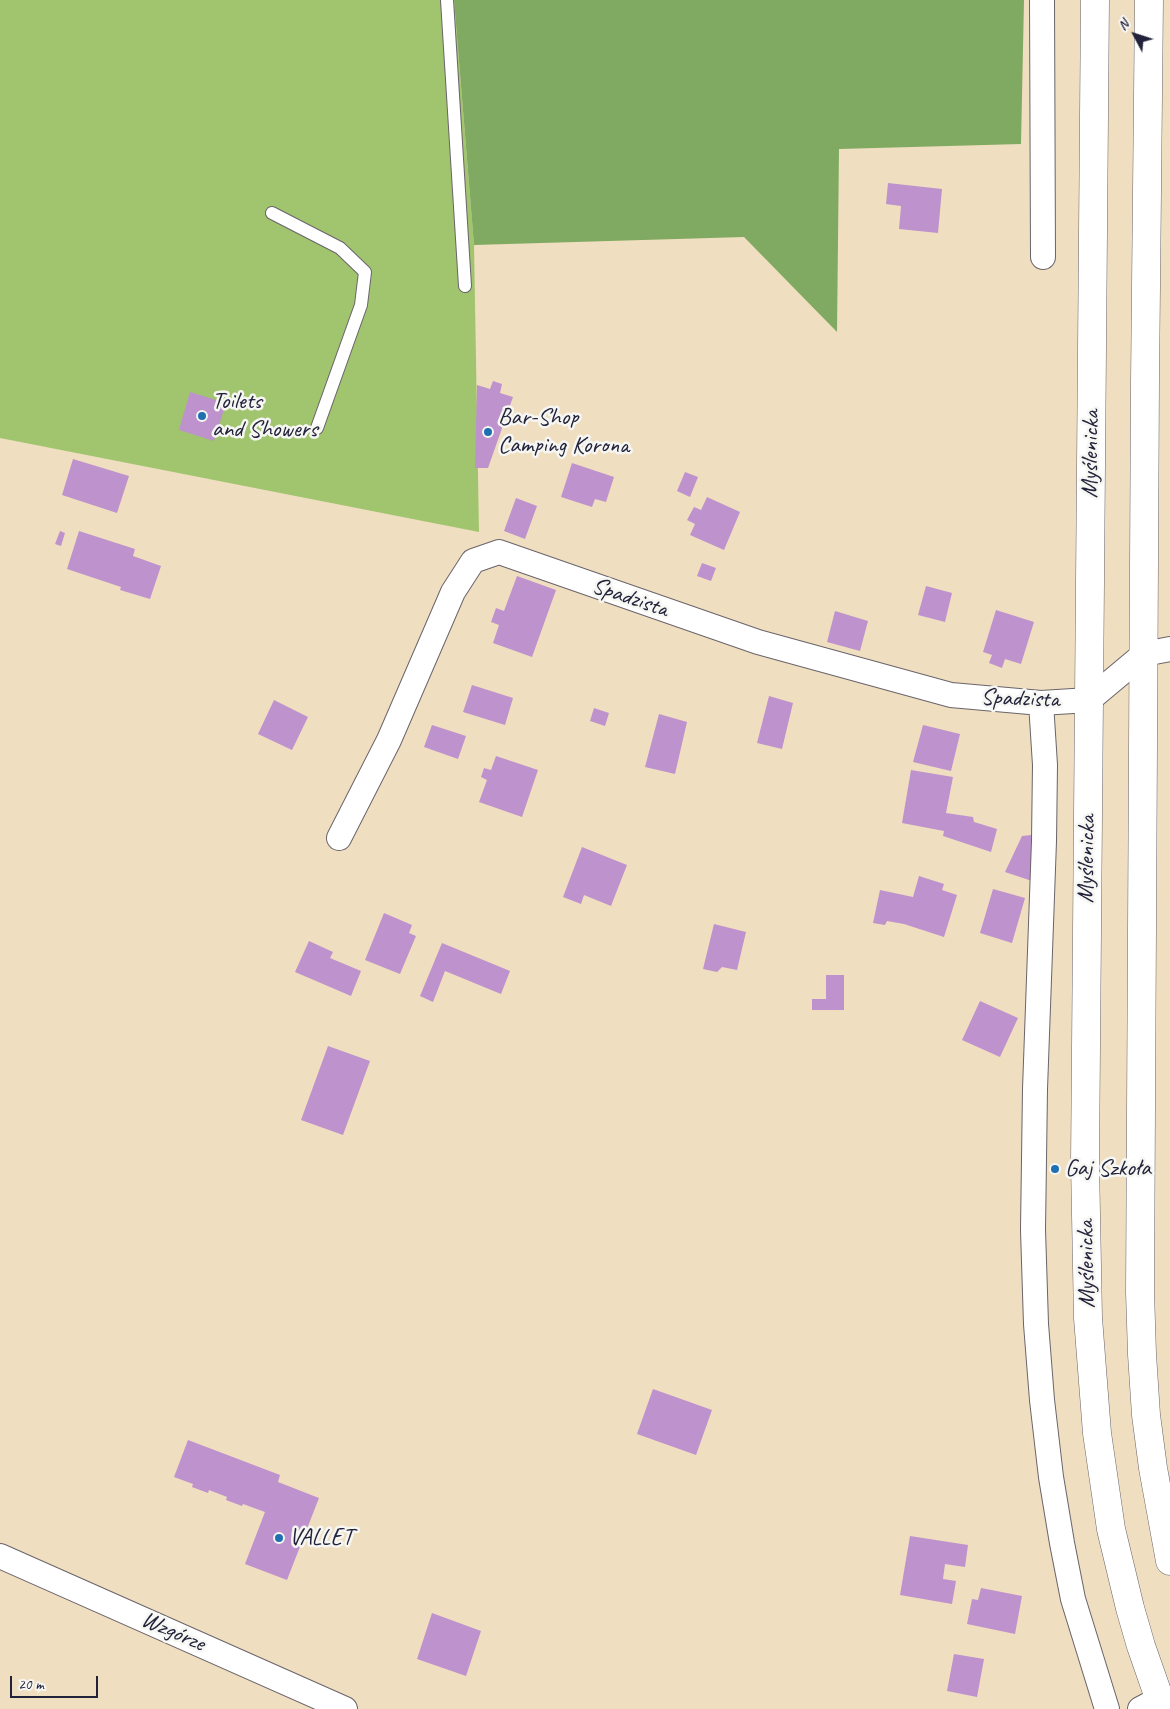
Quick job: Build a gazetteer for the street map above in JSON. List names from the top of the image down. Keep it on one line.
{"streets":{"highway":["Myślenicka"],"street":["Spadzista","Wzgórze"]},"crossings":[["Myślenicka","Spadzista"]],"places":["Toilets and Showers","Bar-Shop Camping Korona","Gaj Szkoła","VALLET"],"scale_bar":"20 m","north":"top left"}
